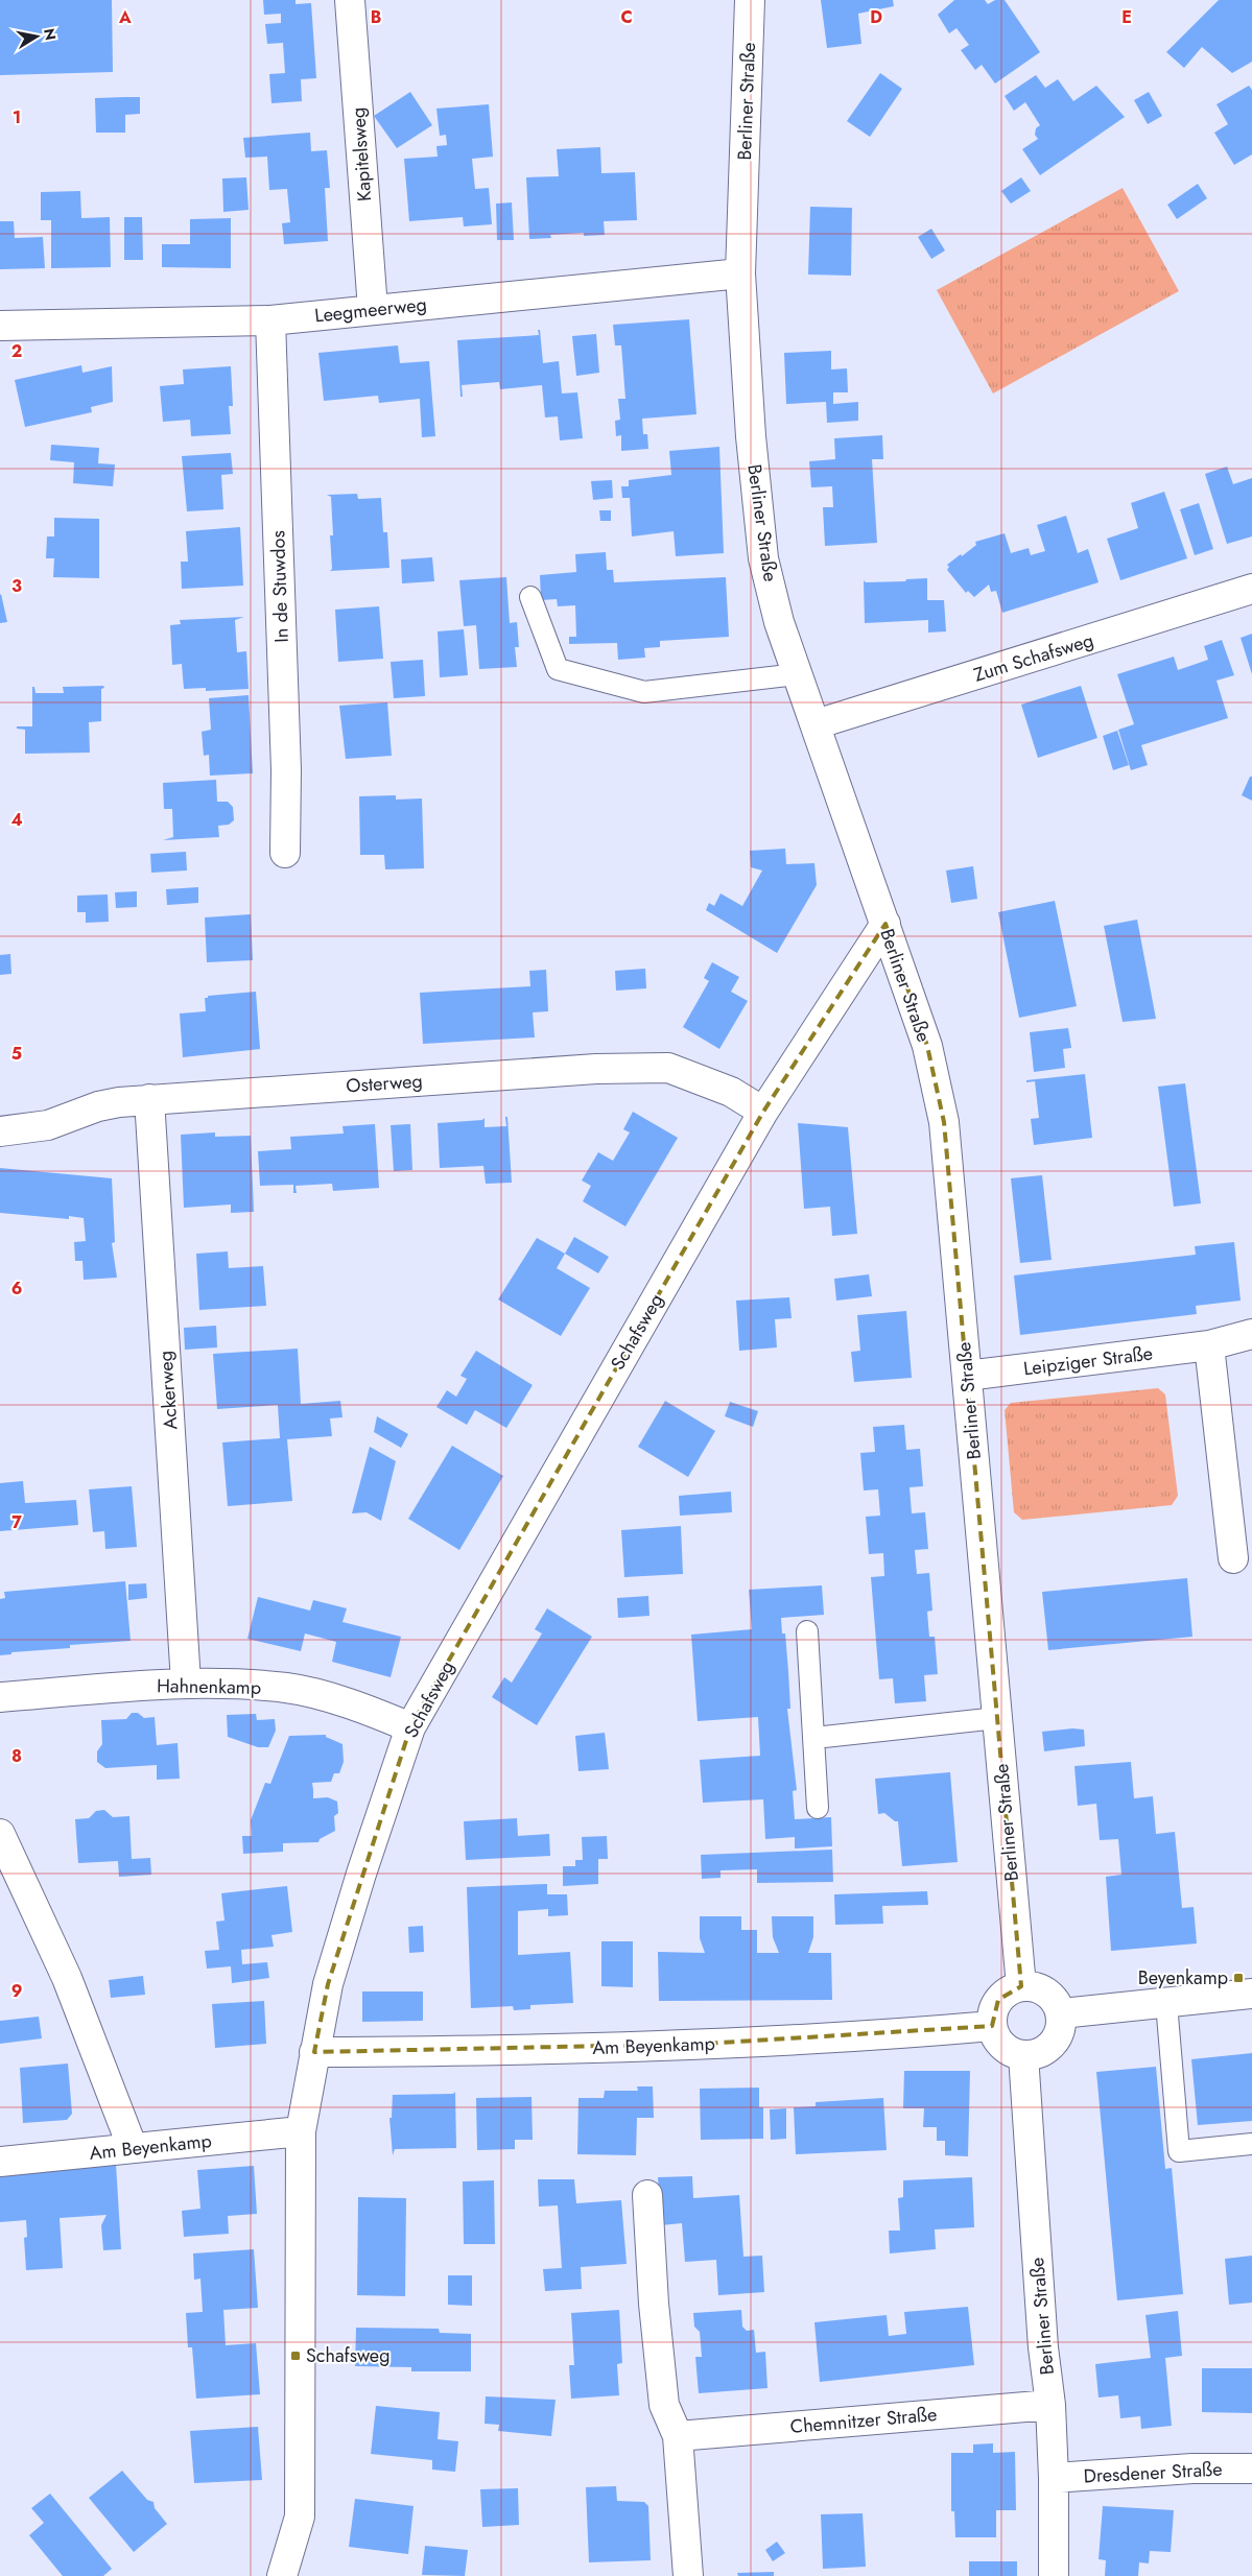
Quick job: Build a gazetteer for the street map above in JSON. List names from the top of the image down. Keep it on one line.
{"streets":{"street":["Berliner Straße","Kapitelsweg","Leegmeerweg","In de Stuwdos","Zum Schafsweg","Osterweg","Schafsweg","Leipziger Straße","Ackerweg","Hahnenkamp","Am Beyenkamp","Chemnitzer Straße","Dresdener Straße"]},"crossings":[["Berliner Straße","Leegmeerweg"],["Berliner Straße","Zum Schafsweg"],["Berliner Straße","Schafsweg"],["Berliner Straße","Leipziger Straße"],["Berliner Straße","Am Beyenkamp"],["Berliner Straße","Chemnitzer Straße"],["Berliner Straße","Dresdener Straße"],["Kapitelsweg","Leegmeerweg"],["Leegmeerweg","In de Stuwdos"],["Osterweg","Schafsweg"],["Osterweg","Ackerweg"],["Schafsweg","Hahnenkamp"],["Schafsweg","Am Beyenkamp"],["Ackerweg","Hahnenkamp"]],"places":{"transit":["Beyenkamp","Schafsweg"]},"north":"right","grid":{"columns":["A","B","C","D","E"],"rows":["1","2","3","4","5","6","7","8","9"]}}
